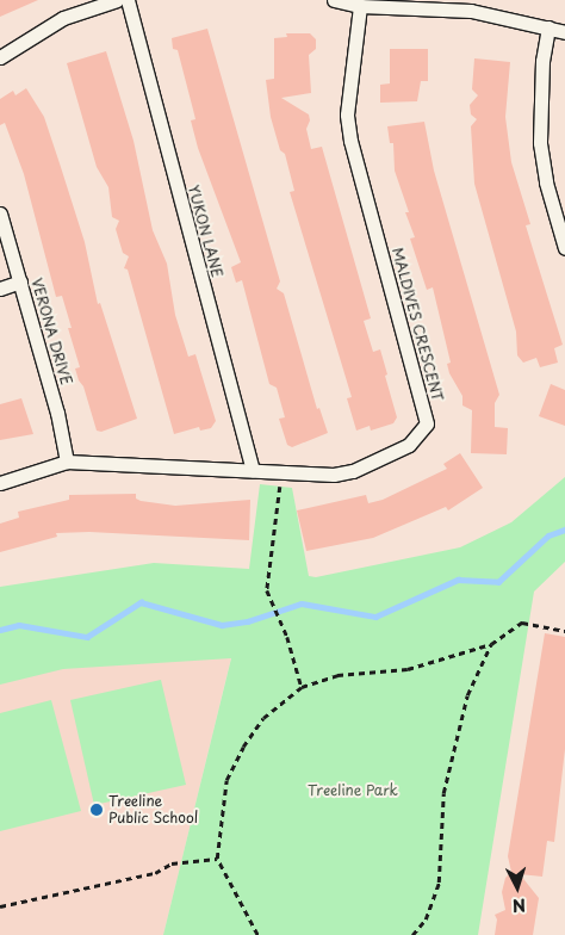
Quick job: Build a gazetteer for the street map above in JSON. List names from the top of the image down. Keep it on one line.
{"streets":{"street":["YUKON LANE","MALDIVES CRESCENT","VERONA DRIVE"]},"crossings":[["YUKON LANE","MALDIVES CRESCENT"],["MALDIVES CRESCENT","VERONA DRIVE"]],"parks":["Treeline Park"],"places":["Treeline Public School"],"north":"bottom"}
